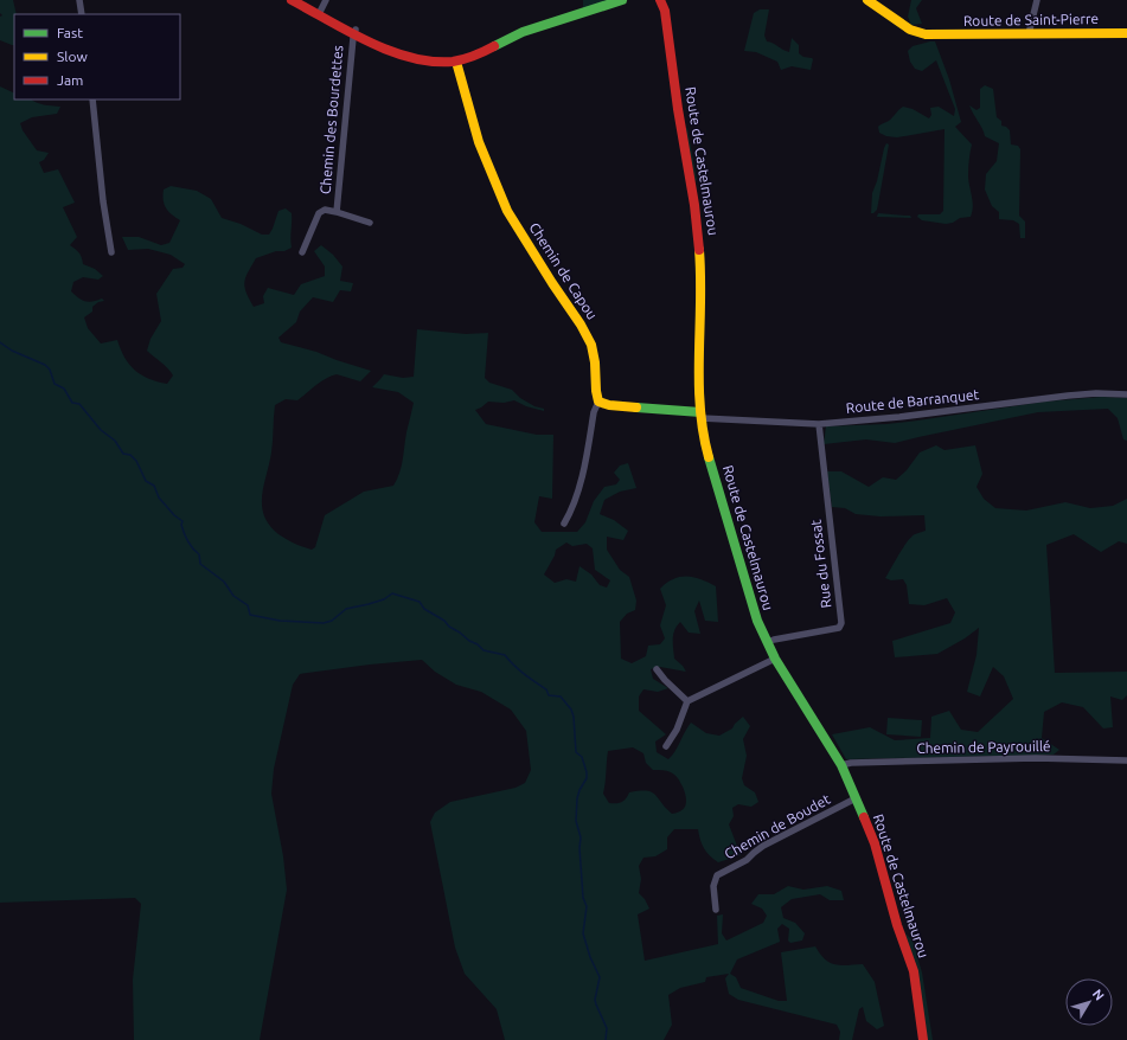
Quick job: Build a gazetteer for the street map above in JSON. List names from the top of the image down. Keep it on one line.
{"streets":{"street":["Route de Saint-Pierre","Chemin des Bourdettes","Route de Castelmaurou","Chemin de Capou","Route de Barranquet","Rue du Fossat","Chemin de Payrouillé","Chemin de Boudet"]},"crossings":[["Route de Castelmaurou","Route de Barranquet"],["Route de Castelmaurou","Rue du Fossat"],["Route de Castelmaurou","Chemin de Payrouillé"],["Route de Castelmaurou","Chemin de Boudet"],["Route de Barranquet","Rue du Fossat"]],"legend":["Fast","Slow","Jam"],"north":"top right"}
